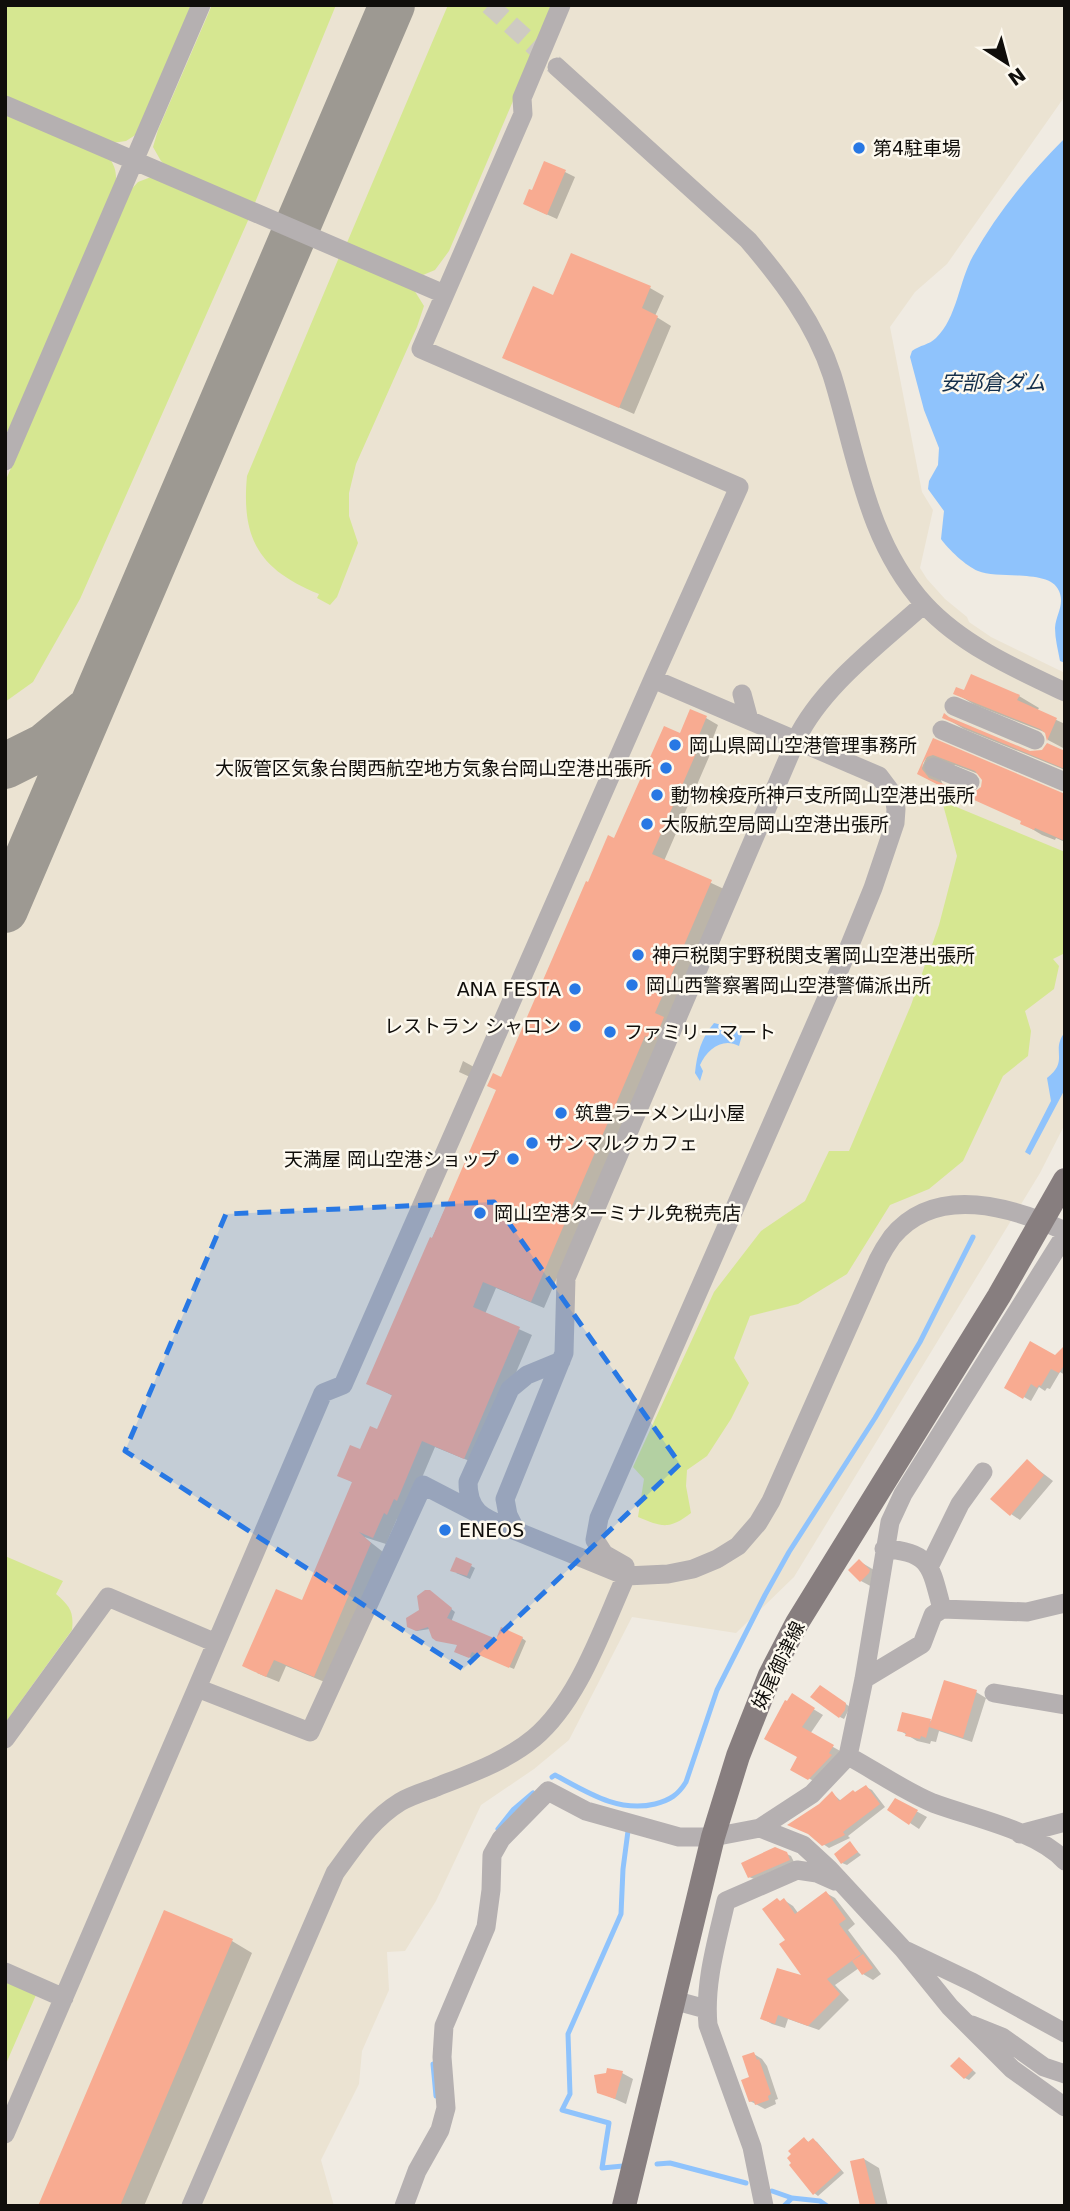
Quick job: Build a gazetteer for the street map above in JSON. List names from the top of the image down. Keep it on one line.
{"streets":{"main road":["妹尾御津線"]},"water":["安部倉ダム"],"places":["第4駐車場","岡山県岡山空港管理事務所","大阪管区気象台関西航空地方気象台岡山空港出張所","動物検疫所神戸支所岡山空港出張所","大阪航空局岡山空港出張所","神戸税関宇野税関支署岡山空港出張所","岡山西警察署岡山空港警備派出所","ANA FESTA","レストラン シャロン","ファミリーマート","筑豊ラーメン山小屋","サンマルクカフェ","天満屋 岡山空港ショップ","岡山空港ターミナル免税売店","ENEOS"],"north":"bottom right"}
